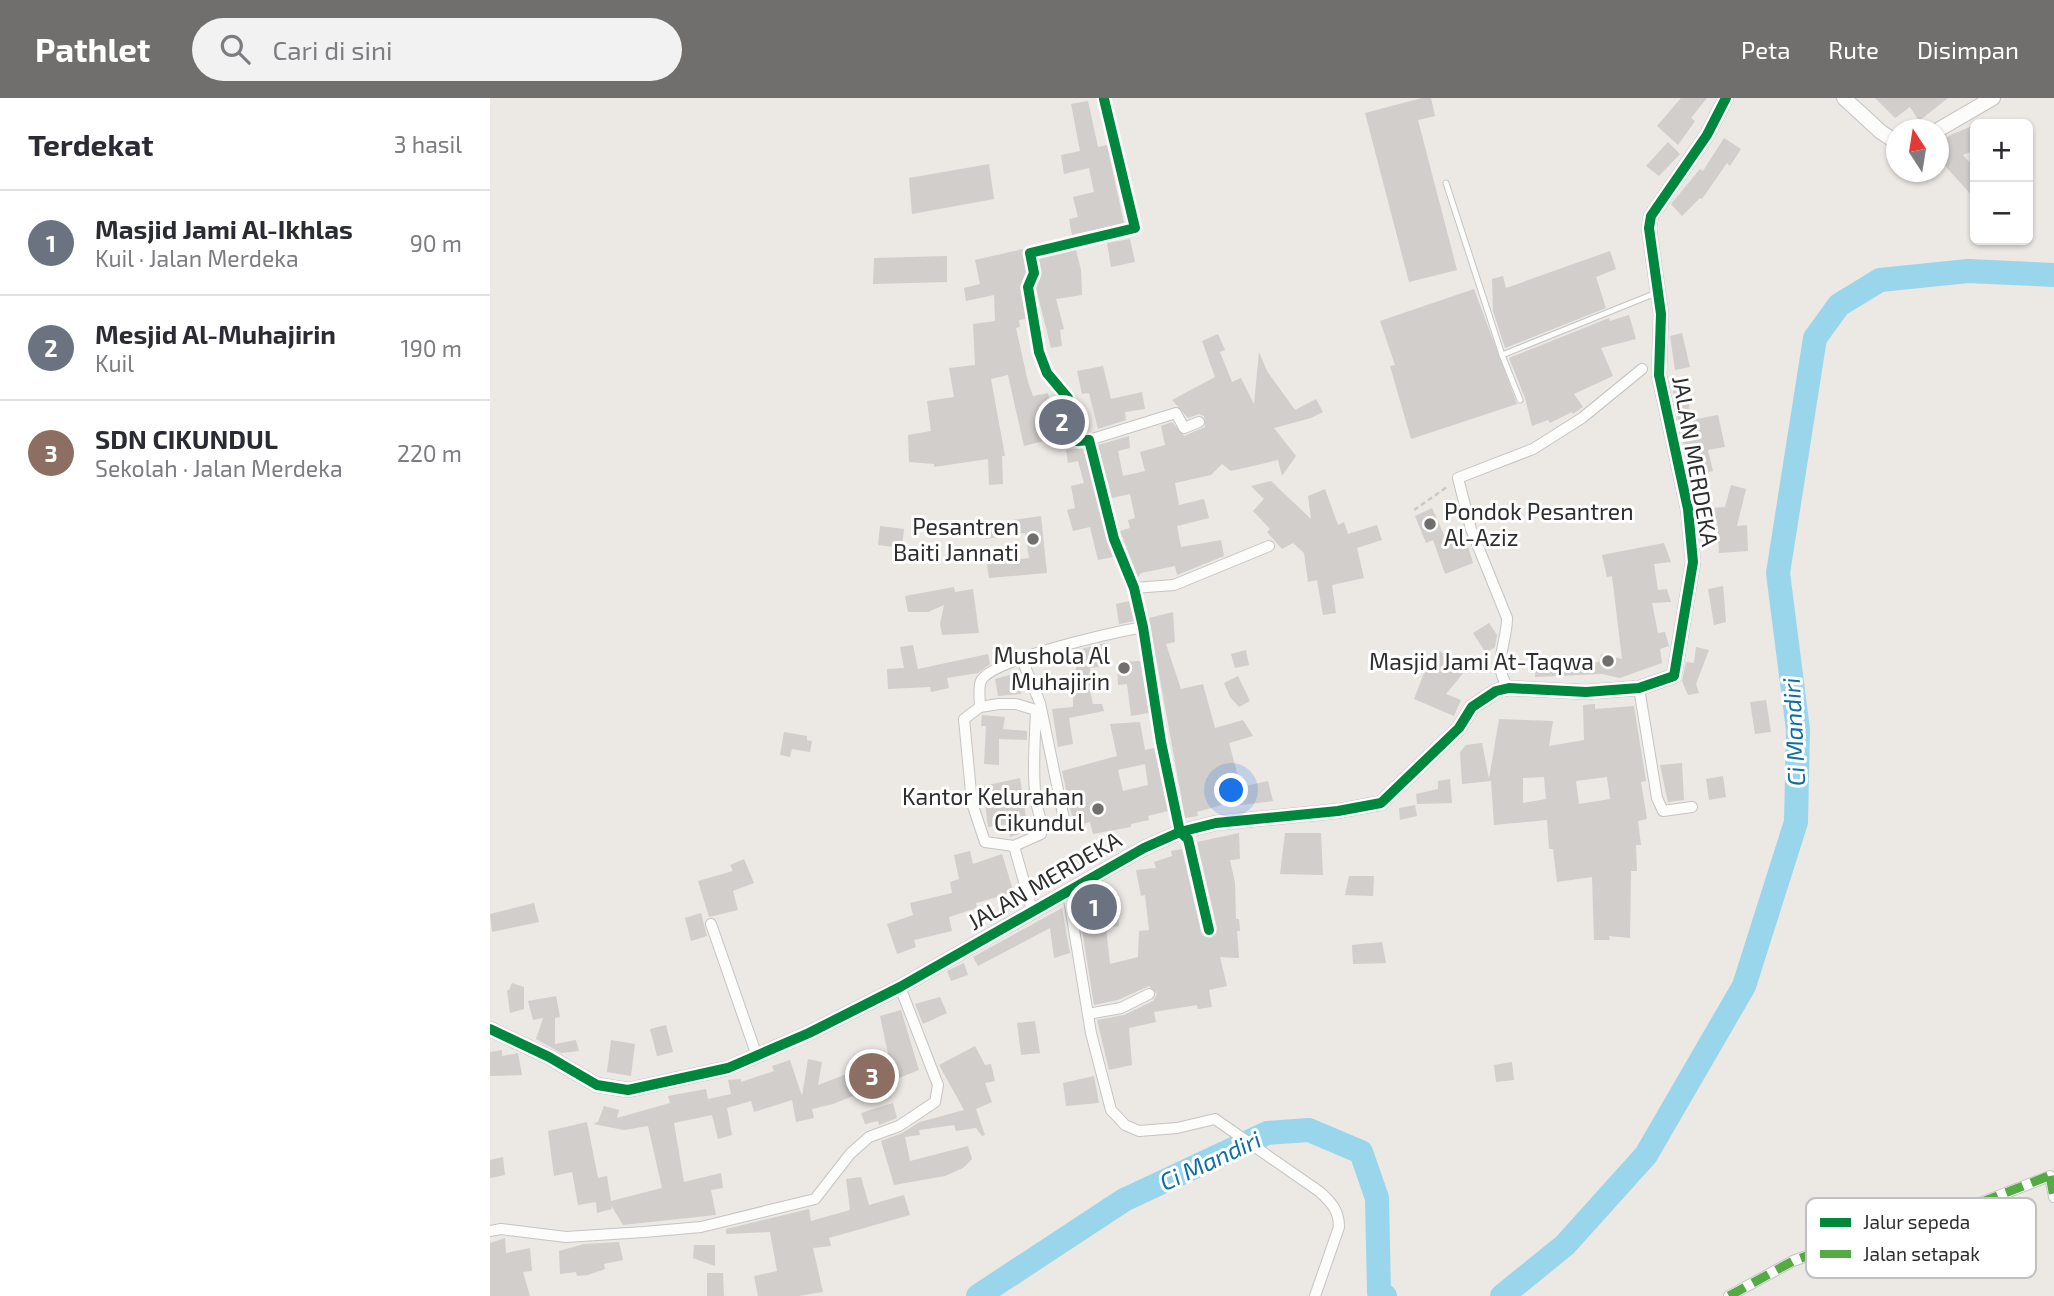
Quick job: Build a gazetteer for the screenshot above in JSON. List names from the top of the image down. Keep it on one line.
{"streets":{"street":["JALAN MERDEKA"]},"water":["Ci Mandiri"],"places":["Pondok Pesantren Al-Aziz","Pesantren Baiti Jannati","Masjid Jami At-Taqwa","Mushola Al Muhajirin","Kantor Kelurahan Cikundul"],"legend":["Jalur sepeda","Jalan setapak"],"north":"top","page":{"header":"Pathlet","search":"Cari di sini","nav":["Peta","Rute","Disimpan"],"heading":["Terdekat","3 hasil"],"map_buttons":["+","−"],"list":[{"mark":"1","name":"Masjid Jami Al-Ikhlas","note":"Kuil · Jalan Merdeka","value":"90 m"},{"mark":"2","name":"Mesjid Al-Muhajirin","note":"Kuil","value":"190 m"},{"mark":"3","name":"SDN CIKUNDUL","note":"Sekolah · Jalan Merdeka","value":"220 m"}],"pins":["2","1","3"]}}
